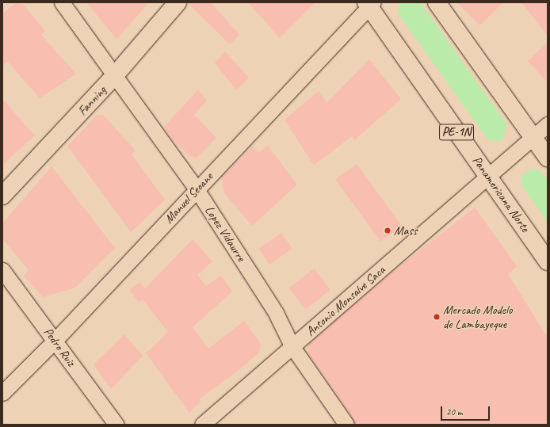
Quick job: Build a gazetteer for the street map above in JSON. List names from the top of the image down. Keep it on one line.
{"streets":{"main road":["Fanning","PE-1N","Panamericana Norte"],"street":["Manuel Seoane","Lopez Vidaurre","Antonio Monsalve Saca","Pedro Ruiz"]},"crossings":[["Fanning","Lopez Vidaurre"],["Panamericana Norte","Manuel Seoane"],["Panamericana Norte","Antonio Monsalve Saca"],["Manuel Seoane","Lopez Vidaurre"],["Manuel Seoane","Pedro Ruiz"],["Lopez Vidaurre","Antonio Monsalve Saca"]],"places":["Mass","Mercado Modelo de Lambayeque"],"scale_bar":"20 m"}
